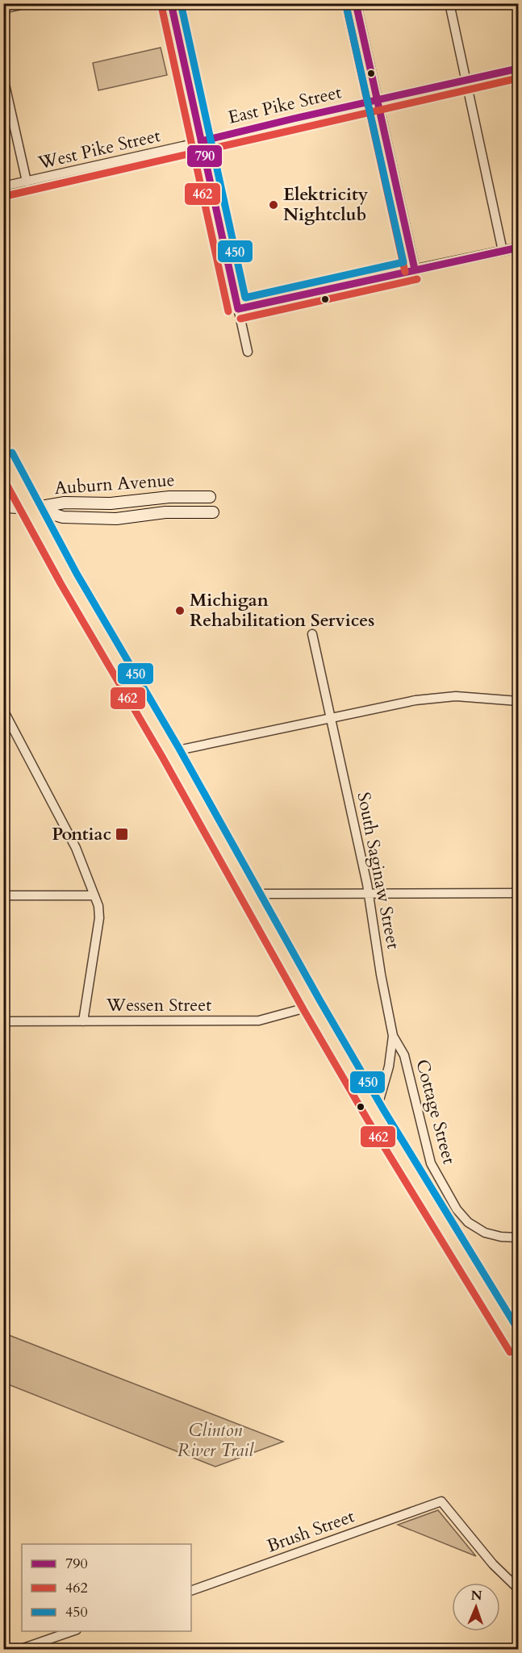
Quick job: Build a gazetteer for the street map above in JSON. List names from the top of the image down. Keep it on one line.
{"streets":{"main road":["Auburn Avenue"],"street":["East Pike Street","West Pike Street","South Saginaw Street","Wessen Street","Cottage Street","Brush Street"]},"crossings":[["East Pike Street","West Pike Street"],["South Saginaw Street","Cottage Street"]],"parks":["Clinton River Trail"],"places":{"other":["Elektricity Nightclub","Michigan Rehabilitation Services"],"transit":["Pontiac"]},"lines":["transit line 790","transit line 450","transit line 462"],"legend":["790","462","450"],"north":"top"}
